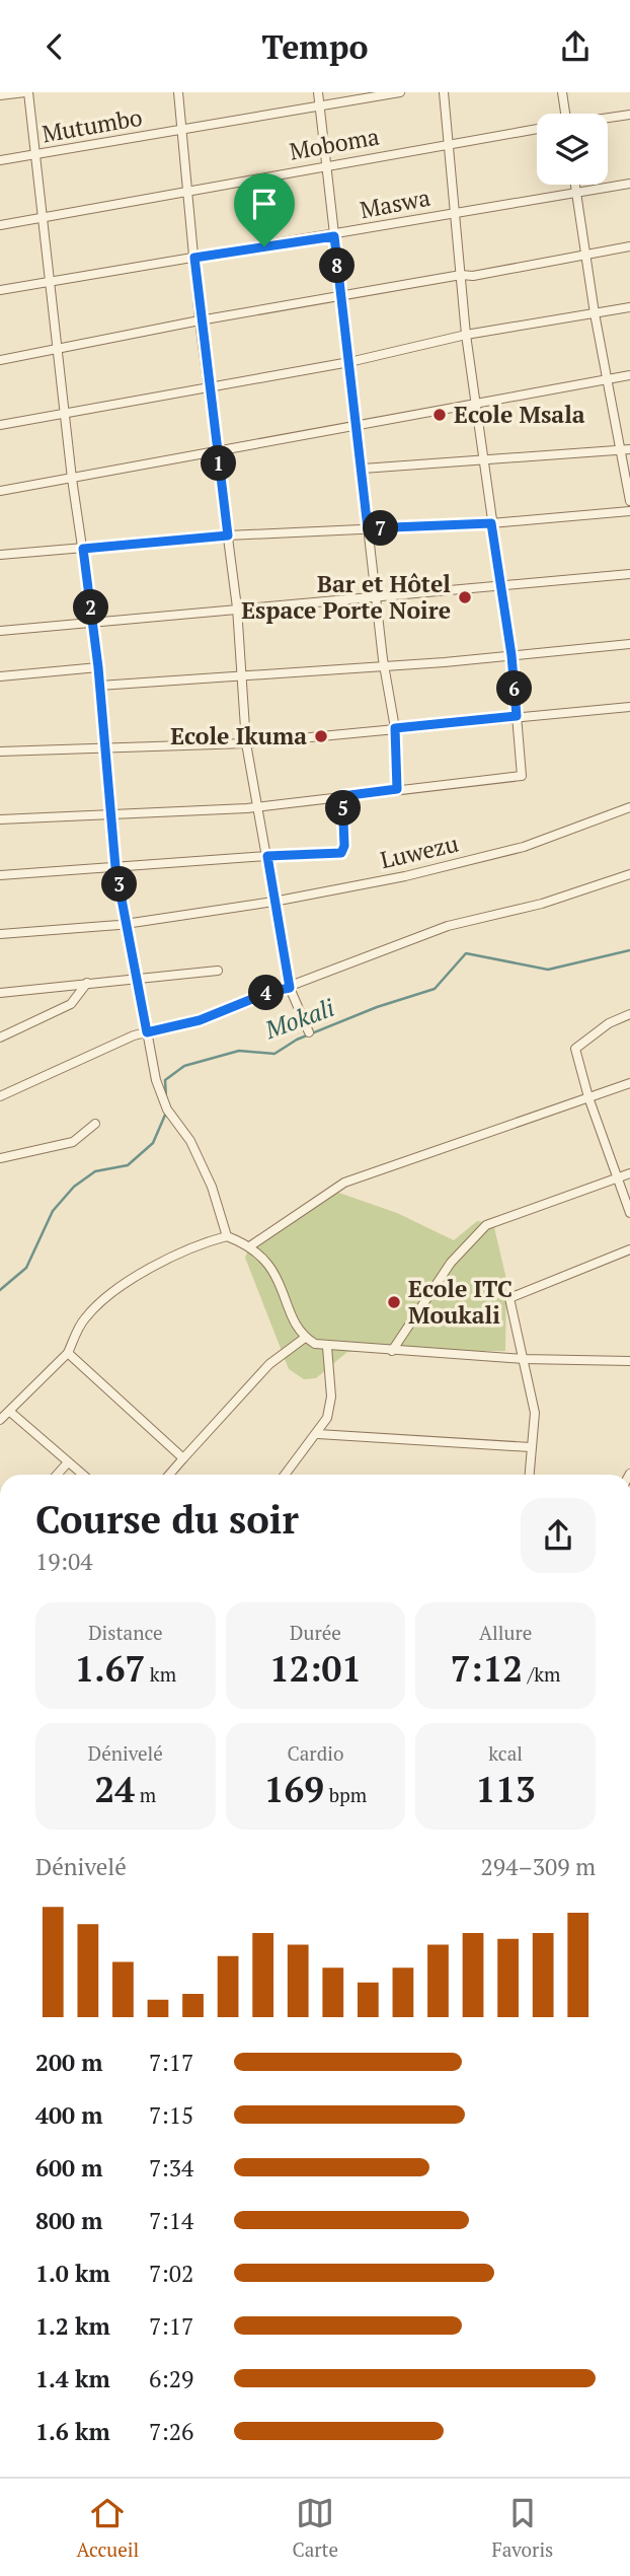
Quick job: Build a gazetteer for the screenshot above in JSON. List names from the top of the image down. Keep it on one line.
{"streets":{"street":["Mutumbo","Moboma","Maswa","Luwezu"]},"water":["Mokali"],"places":["Ecole Msala","Bar et Hôtel Espace Porte Noire","Ecole Ikuma","Ecole ITC Moukali"],"page":{"header":"Tempo","pins":["8","1","7","2","6","5","3","4"],"heading":["Course du soir","19:04"],"stats":[["Distance","1.67 km"],["Durée","12:01"],["Allure","7:12 /km"],["Dénivelé","24 m"],["Cardio","169 bpm"],["kcal","113"]],"chart":["Dénivelé","294–309 m"],"list":[{"name":"200 m","note":"7:17"},{"name":"400 m","note":"7:15"},{"name":"600 m","note":"7:34"},{"name":"800 m","note":"7:14"},{"name":"1.0 km","note":"7:02"},{"name":"1.2 km","note":"7:17"},{"name":"1.4 km","note":"6:29"},{"name":"1.6 km","note":"7:26"}],"tabs":["Accueil","Carte","Favoris"]}}
